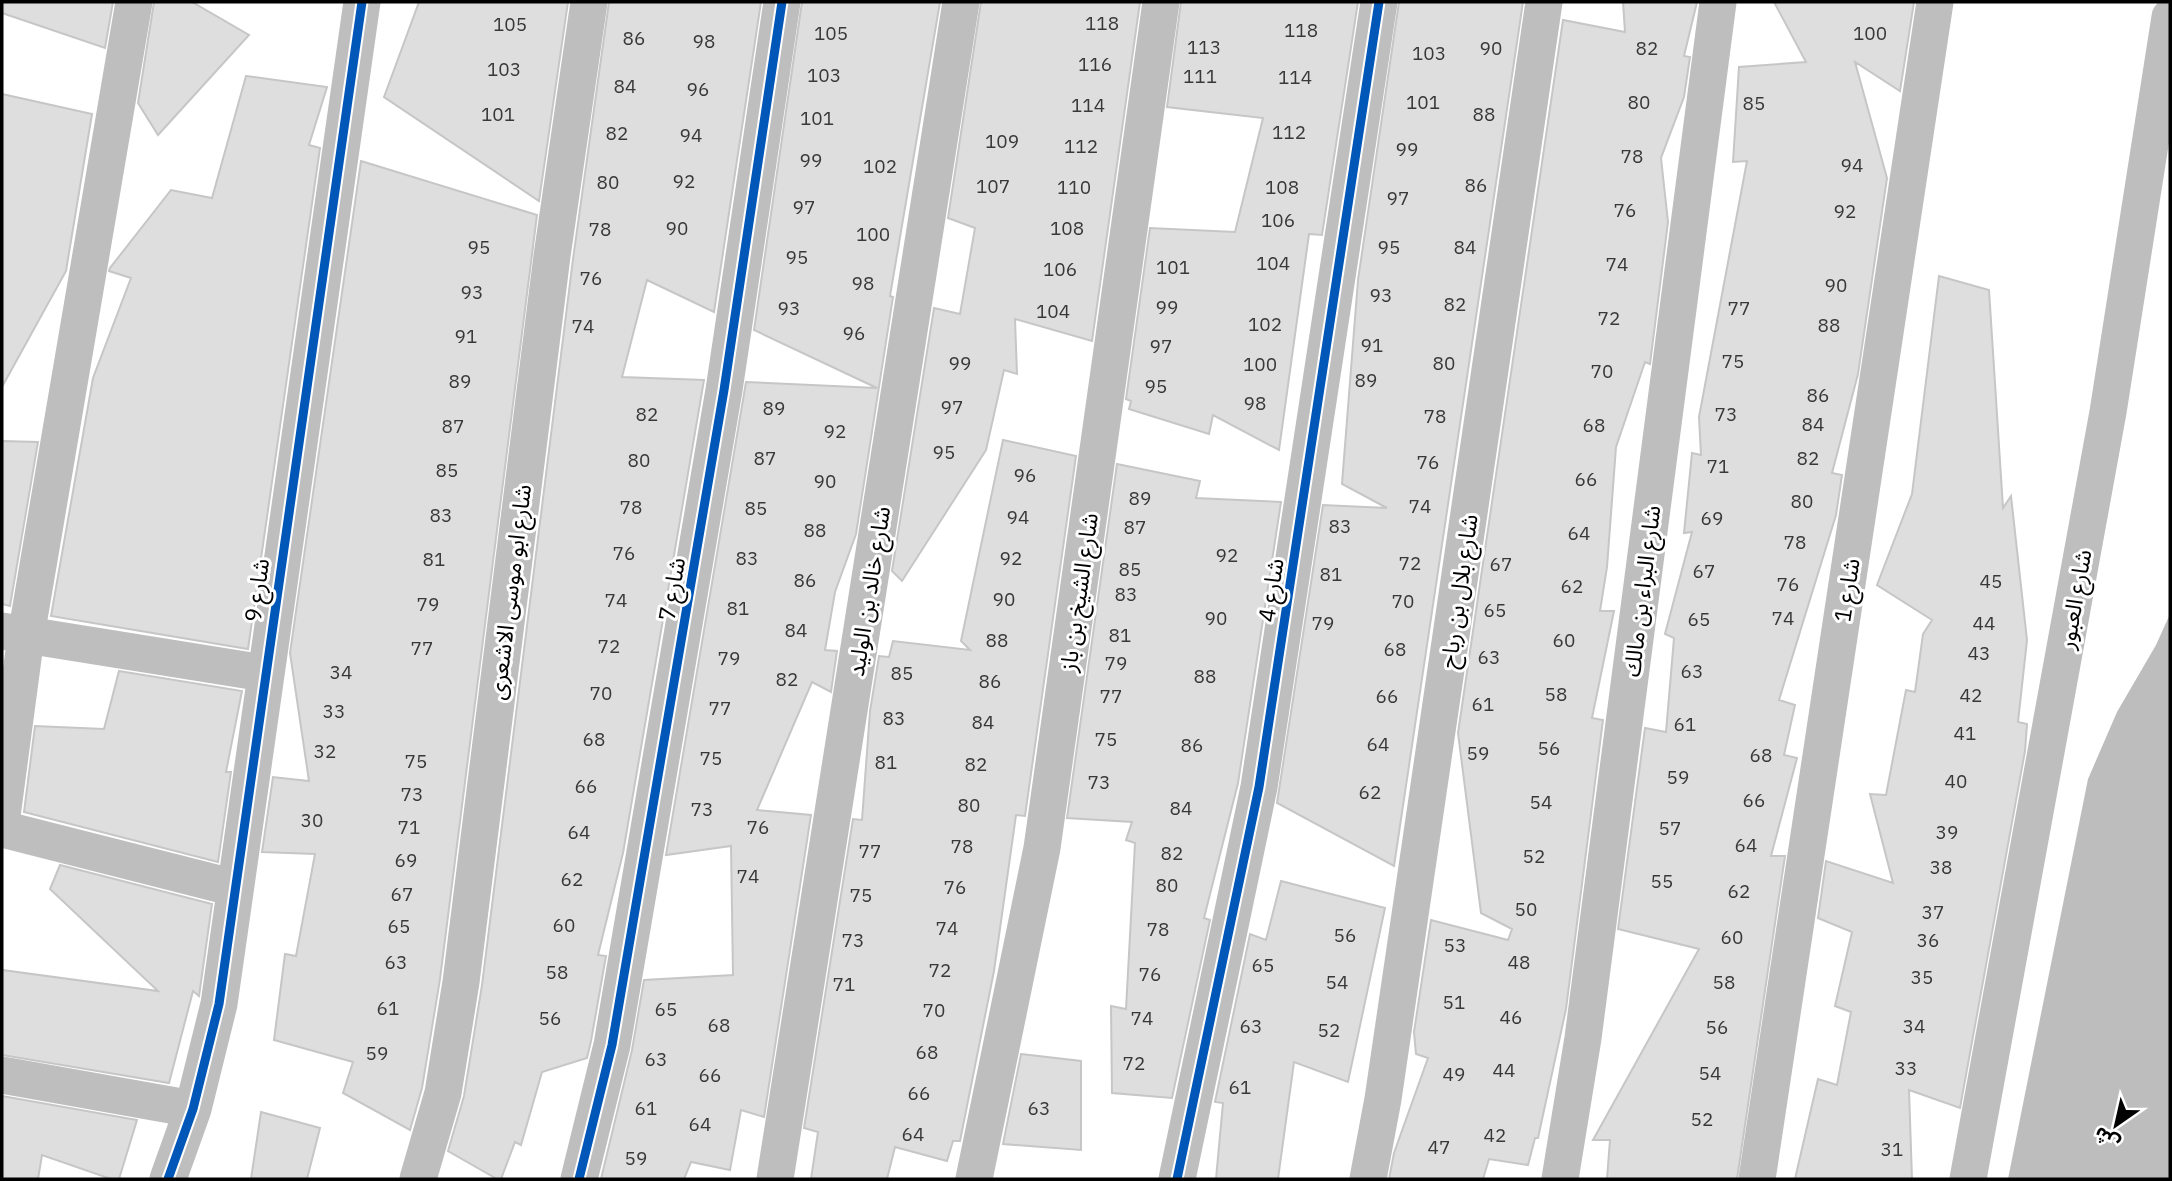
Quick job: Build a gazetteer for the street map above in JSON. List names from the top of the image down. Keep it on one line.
{"streets":{"street":["شارع 7","شارع 9","شارع 4","شارع 1","شارع خالد بن الوليد","شارع بلال بن رباح","شارع البراء بن مالك","شارع ابو موسى الاشعرى","شارع الشيخ بن باز","شارع العبور"]},"house_numbers":["118","105","118","105","100","86","98","113","90","82","103","116","103","103","111","114","84","96","101","80","85","114","101","88","101","112","82","94","109","112","99","78","99","94","102","92","80","86","107","110","108","97","97","76","92","106","90","108","78","100","95","95","84","95","104","74","101","106","76","98","90","93","93","82","99","93","77","104","72","102","88","74","96","91","91","97","75","99","80","100","70","89","89","95","86","98","97","89","82","73","78","84","68","87","92","95","87","82","80","76","71","85","96","66","90","89","80","74","78","85","83","94","69","83","87","88","64","78","76","92","83","92","81","72","67","85","67","81","86","45","76","62","83","90","74","70","79","81","65","90","74","65","79","44","84","81","88","60","72","77","68","43","63","79","79","63","34","85","88","82","86","70","58","42","77","66","61","77","33","83","84","61","41","68","75","64","86","56","32","59","68","75","75","81","82","59","40","73","66","62","73","66","54","80","84","73","30","71","76","57","64","39","64","78","77","82","52","69","38","74","62","55","80","76","62","67","75","50","37","60","65","74","78","56","60","73","36","53","63","48","65","72","58","76","35","54","58","71","51","61","65","70","46","56","74","68","63","34","56","52","68","59","63","72","33","44","54","49","66","61","66","61","63","52","64","64","42","47","31","59"],"north":"bottom left"}
